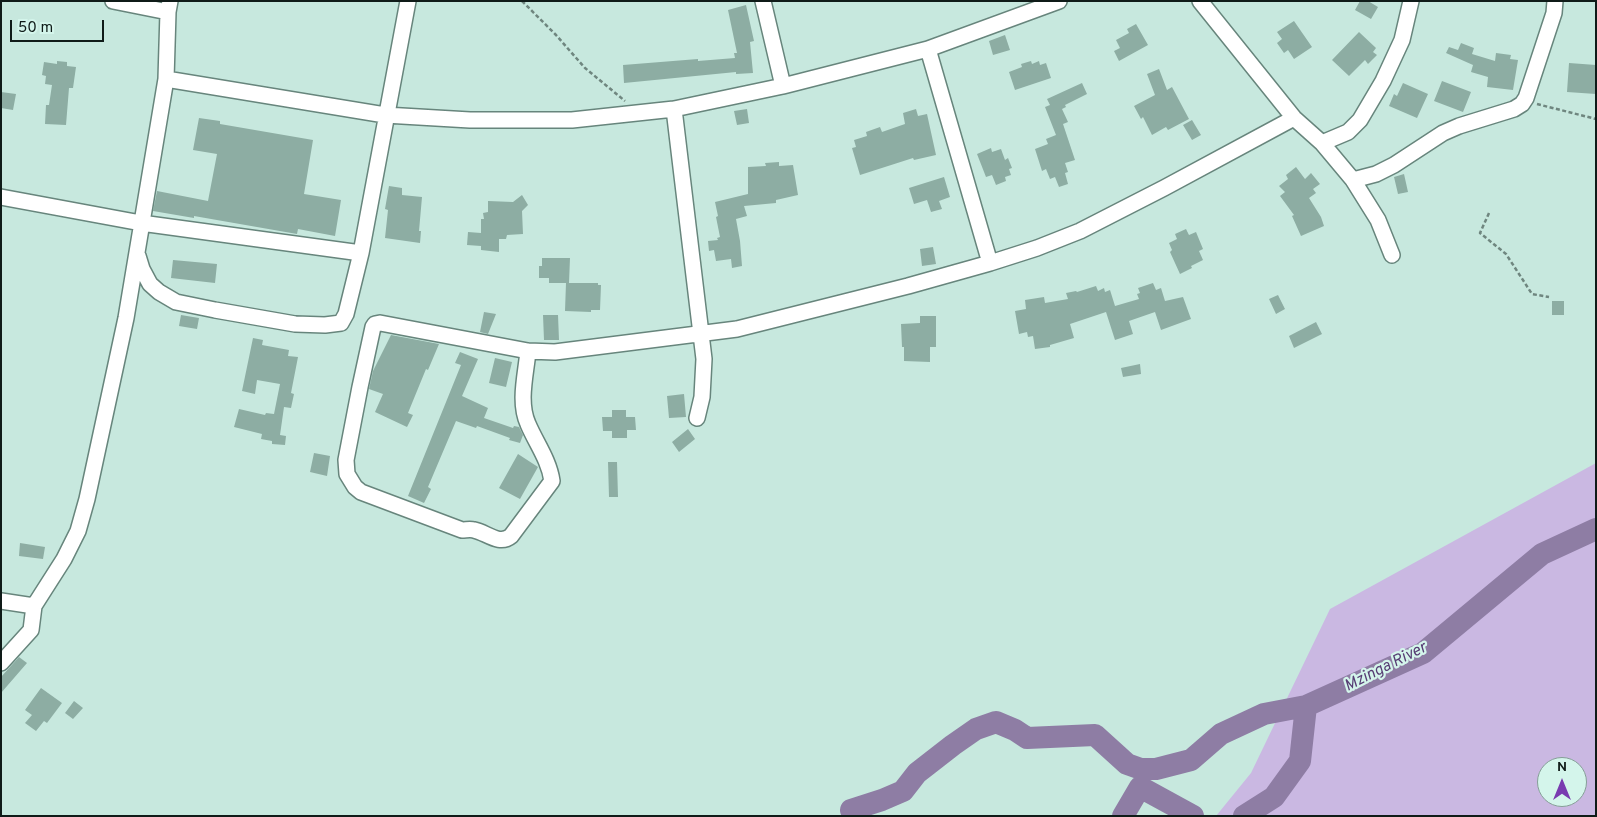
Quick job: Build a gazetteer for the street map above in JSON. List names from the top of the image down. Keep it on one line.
{"water":["Mzinga River"],"scale_bar":"50 m","north":"top"}
